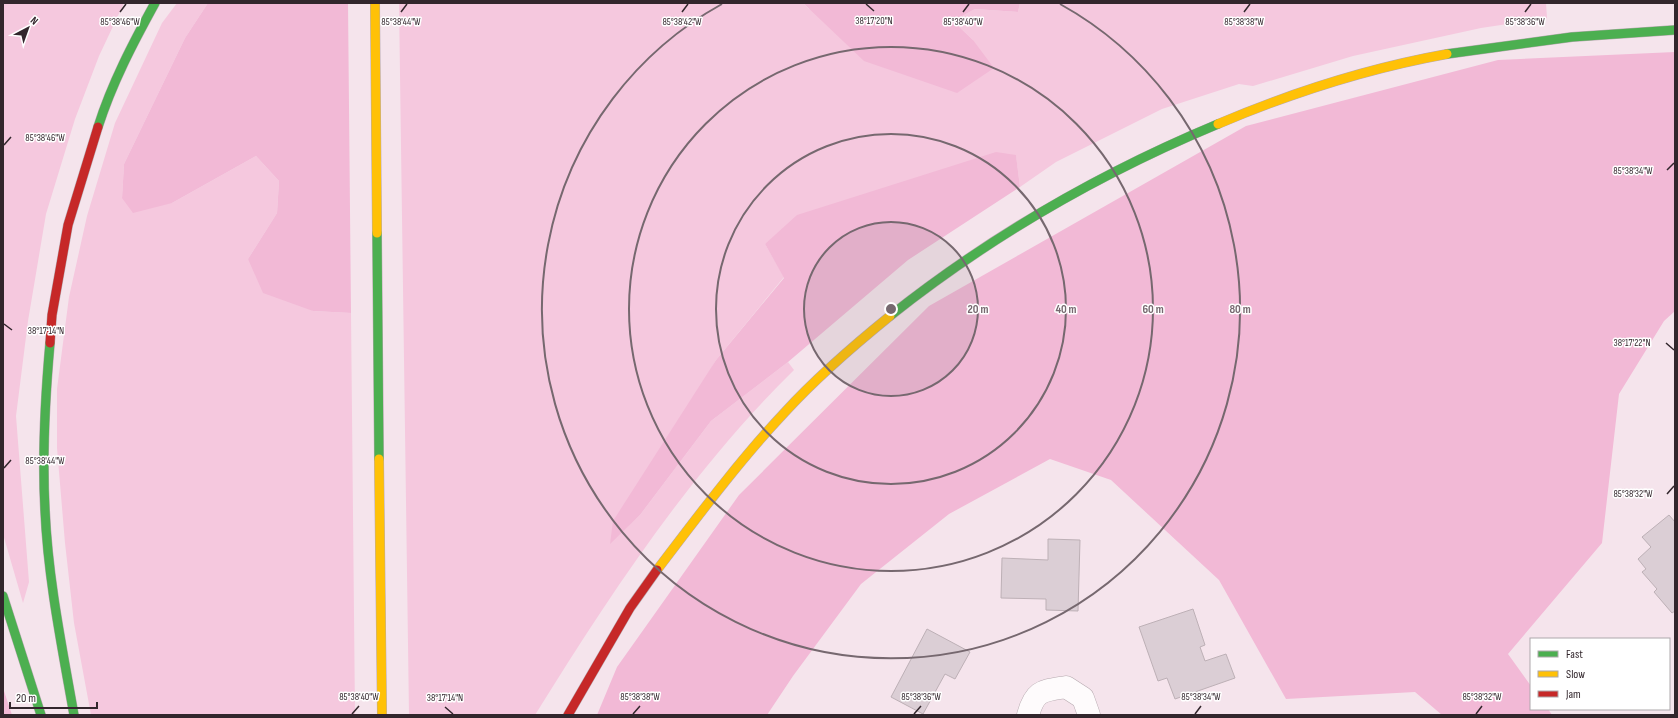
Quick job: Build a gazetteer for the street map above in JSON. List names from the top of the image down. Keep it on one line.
{"legend":["Fast","Slow","Jam"],"scale_bar":"20 m","north":"top right","coordinates":["38°17'20\"N","85°38'46\"W","85°38'44\"W","85°38'42\"W","85°38'40\"W","85°38'38\"W","85°38'36\"W","85°38'34\"W","38°17'14\"N","38°17'22\"N","85°38'32\"W"],"rings":["20 m","40 m","60 m","80 m"]}
